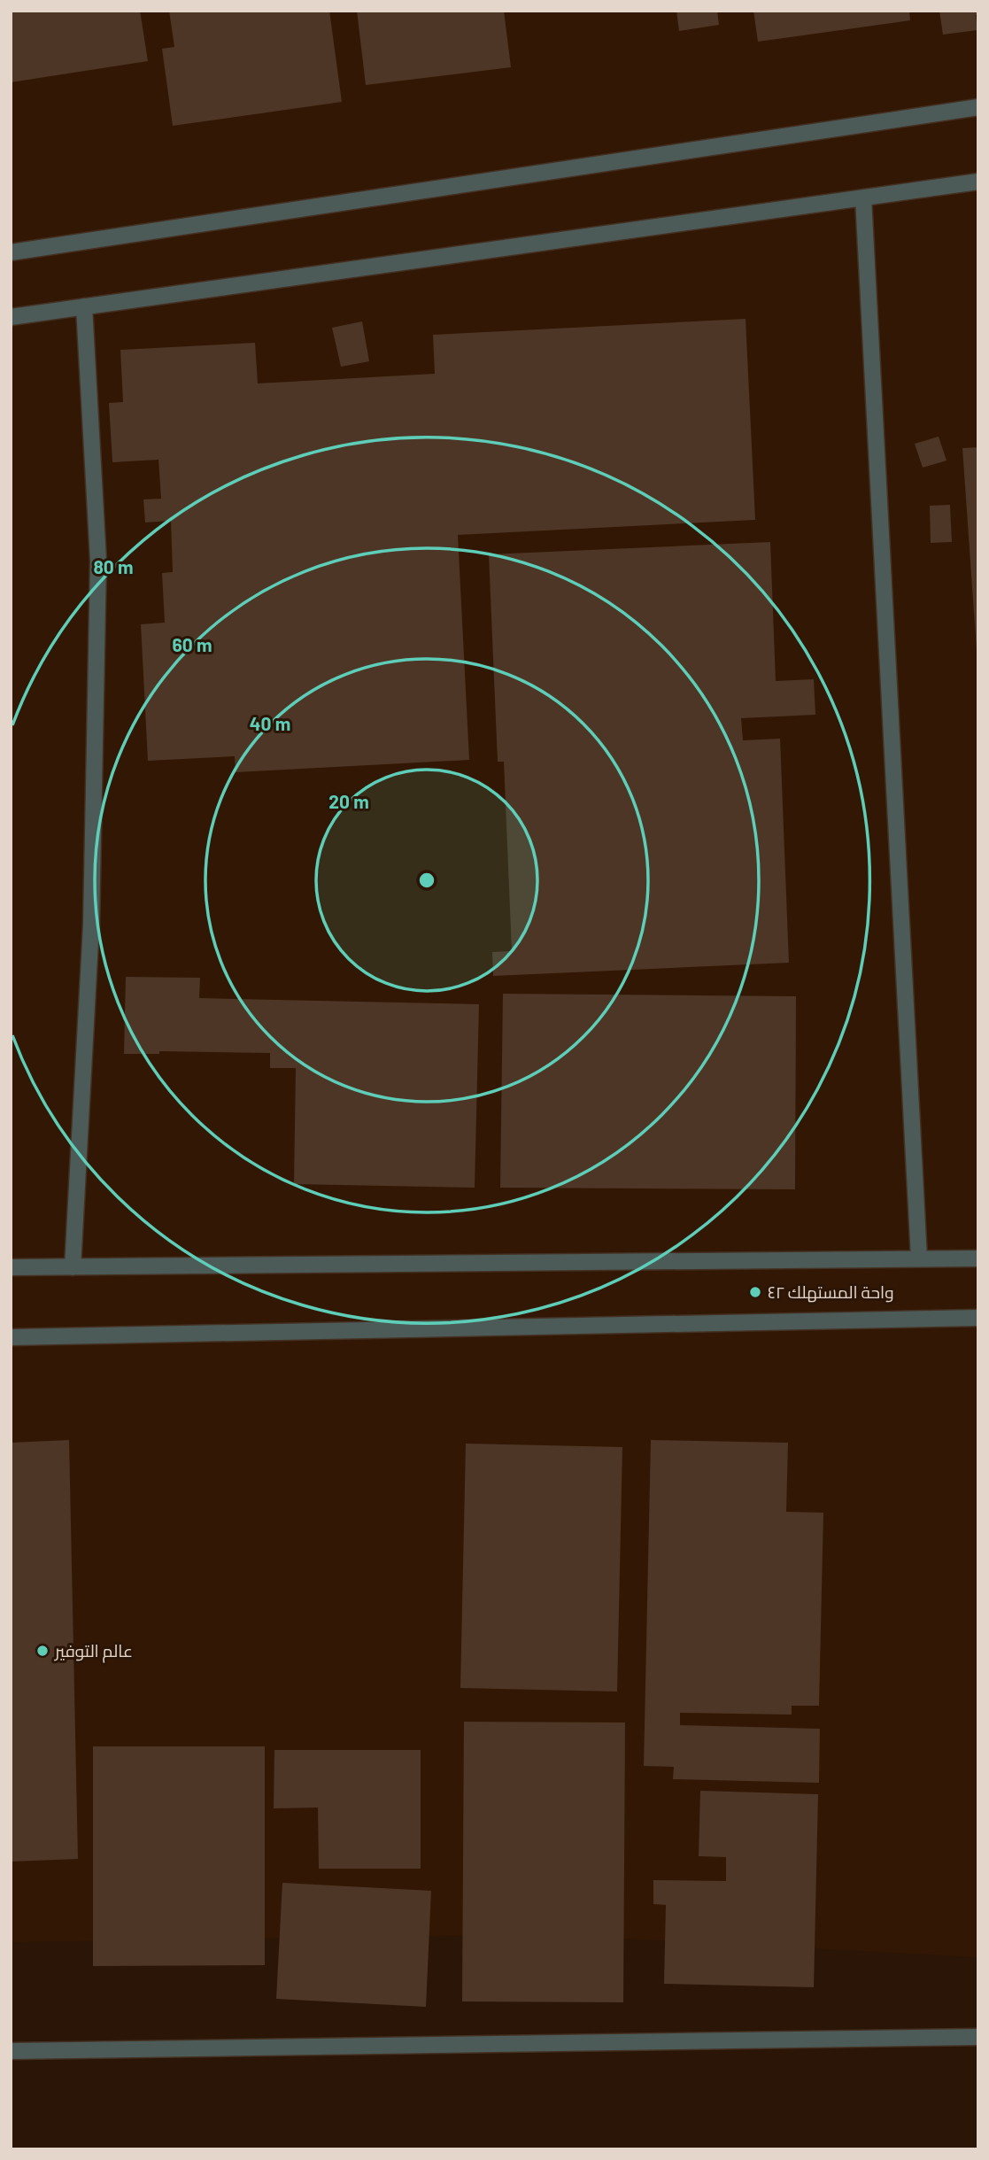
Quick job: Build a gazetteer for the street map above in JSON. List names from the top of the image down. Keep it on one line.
{"places":["واحة المستهلك ٤٢","عالم التوفير"],"rings":["80 m","60 m","40 m","20 m"]}
